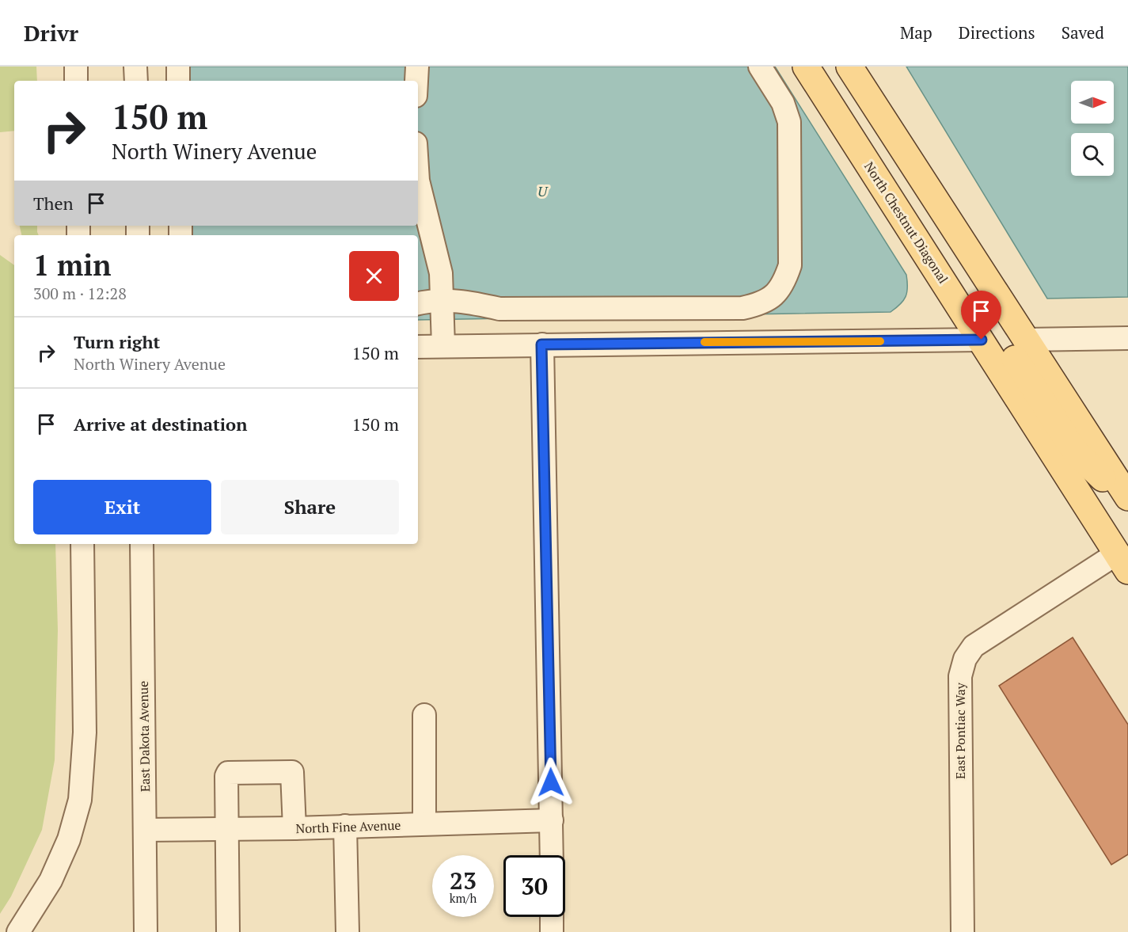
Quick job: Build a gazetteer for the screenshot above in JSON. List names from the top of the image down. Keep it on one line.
{"streets":{"main road":["North Chestnut Diagonal"],"street":["East Pontiac Way","East Dakota Avenue","North Fine Avenue"]},"crossings":[["North Chestnut Diagonal","East Pontiac Way"],["East Dakota Avenue","North Fine Avenue"]],"water":["U"],"north":"right","page":{"header":"Drivr","nav":["Map","Directions","Saved"],"turn":["150 m","North Winery Avenue"],"then":"Then","heading":["1 min","300 m · 12:28"],"list":[{"name":"Turn right","note":"North Winery Avenue","value":"150 m"},{"name":"Arrive at destination","value":"150 m"}],"buttons":["Exit","Share"],"speed":"23 km/h","limit":"30"}}
